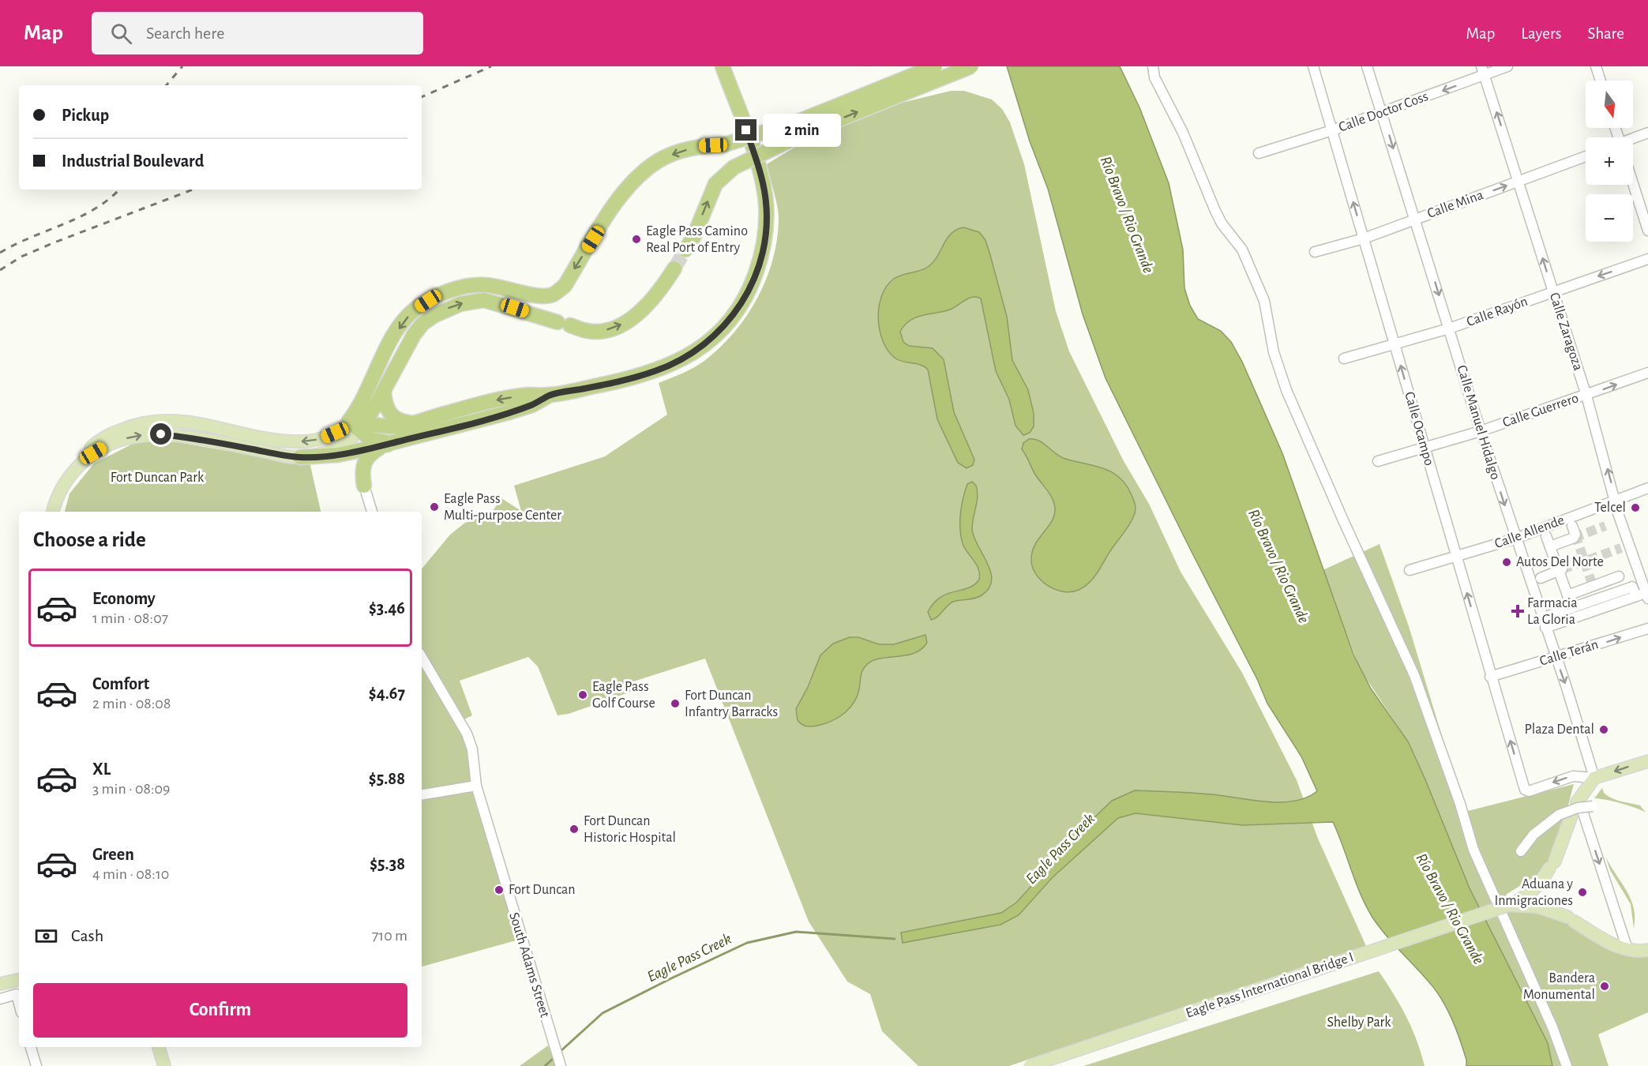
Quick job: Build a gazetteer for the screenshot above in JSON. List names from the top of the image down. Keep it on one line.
{"streets":{"main road":["Eagle Pass International Bridge I"],"street":["Calle Doctor Coss","Calle Mina","Calle Rayón","Calle Zaragoza","Calle Guerrero","Calle Manuel Hidalgo","Calle Ocampo","Calle Allende","Calle Terán","South Adams Street"]},"crossings":[["Calle Doctor Coss","Calle Zaragoza"],["Calle Doctor Coss","Calle Manuel Hidalgo"],["Calle Doctor Coss","Calle Ocampo"],["Calle Mina","Calle Zaragoza"],["Calle Mina","Calle Manuel Hidalgo"],["Calle Mina","Calle Ocampo"],["Calle Rayón","Calle Zaragoza"],["Calle Rayón","Calle Manuel Hidalgo"],["Calle Rayón","Calle Ocampo"],["Calle Zaragoza","Calle Guerrero"],["Calle Zaragoza","Calle Allende"],["Calle Guerrero","Calle Manuel Hidalgo"],["Calle Guerrero","Calle Ocampo"],["Calle Manuel Hidalgo","Calle Ocampo"],["Calle Manuel Hidalgo","Calle Allende"],["Calle Manuel Hidalgo","Calle Terán"],["Calle Ocampo","Calle Allende"],["Calle Ocampo","Calle Terán"]],"one_way":["Calle Doctor Coss","Calle Mina","Calle Zaragoza","Calle Manuel Hidalgo"],"water":["Río Bravo / Rio Grande","Eagle Pass Creek"],"parks":["Fort Duncan Park","Shelby Park"],"places":{"other":["Eagle Pass Camino Real Port of Entry","Eagle Pass Multi-purpose Center","Telcel","Autos Del Norte","Eagle Pass Golf Course","Fort Duncan Infantry Barracks","Plaza Dental","Fort Duncan Historic Hospital","Fort Duncan","Aduana y Inmigraciones","Bandera Monumental"],"health":["Farmacia La Gloria"]},"north":"bottom","page":{"header":"Map","search":"Search here","nav":["Map","Layers","Share"],"map_buttons":["+","−"],"banner":["Pickup","Industrial Boulevard"],"bubble":"2 min","heading":"Choose a ride","list":[{"name":"Economy","note":"1 min · 08:07","value":"$3.46"},{"name":"Comfort","note":"2 min · 08:08","value":"$4.67"},{"name":"XL","note":"3 min · 08:09","value":"$5.88"},{"name":"Green","note":"4 min · 08:10","value":"$5.38"}],"pay":["Cash","710 m"],"buttons":"Confirm"}}
